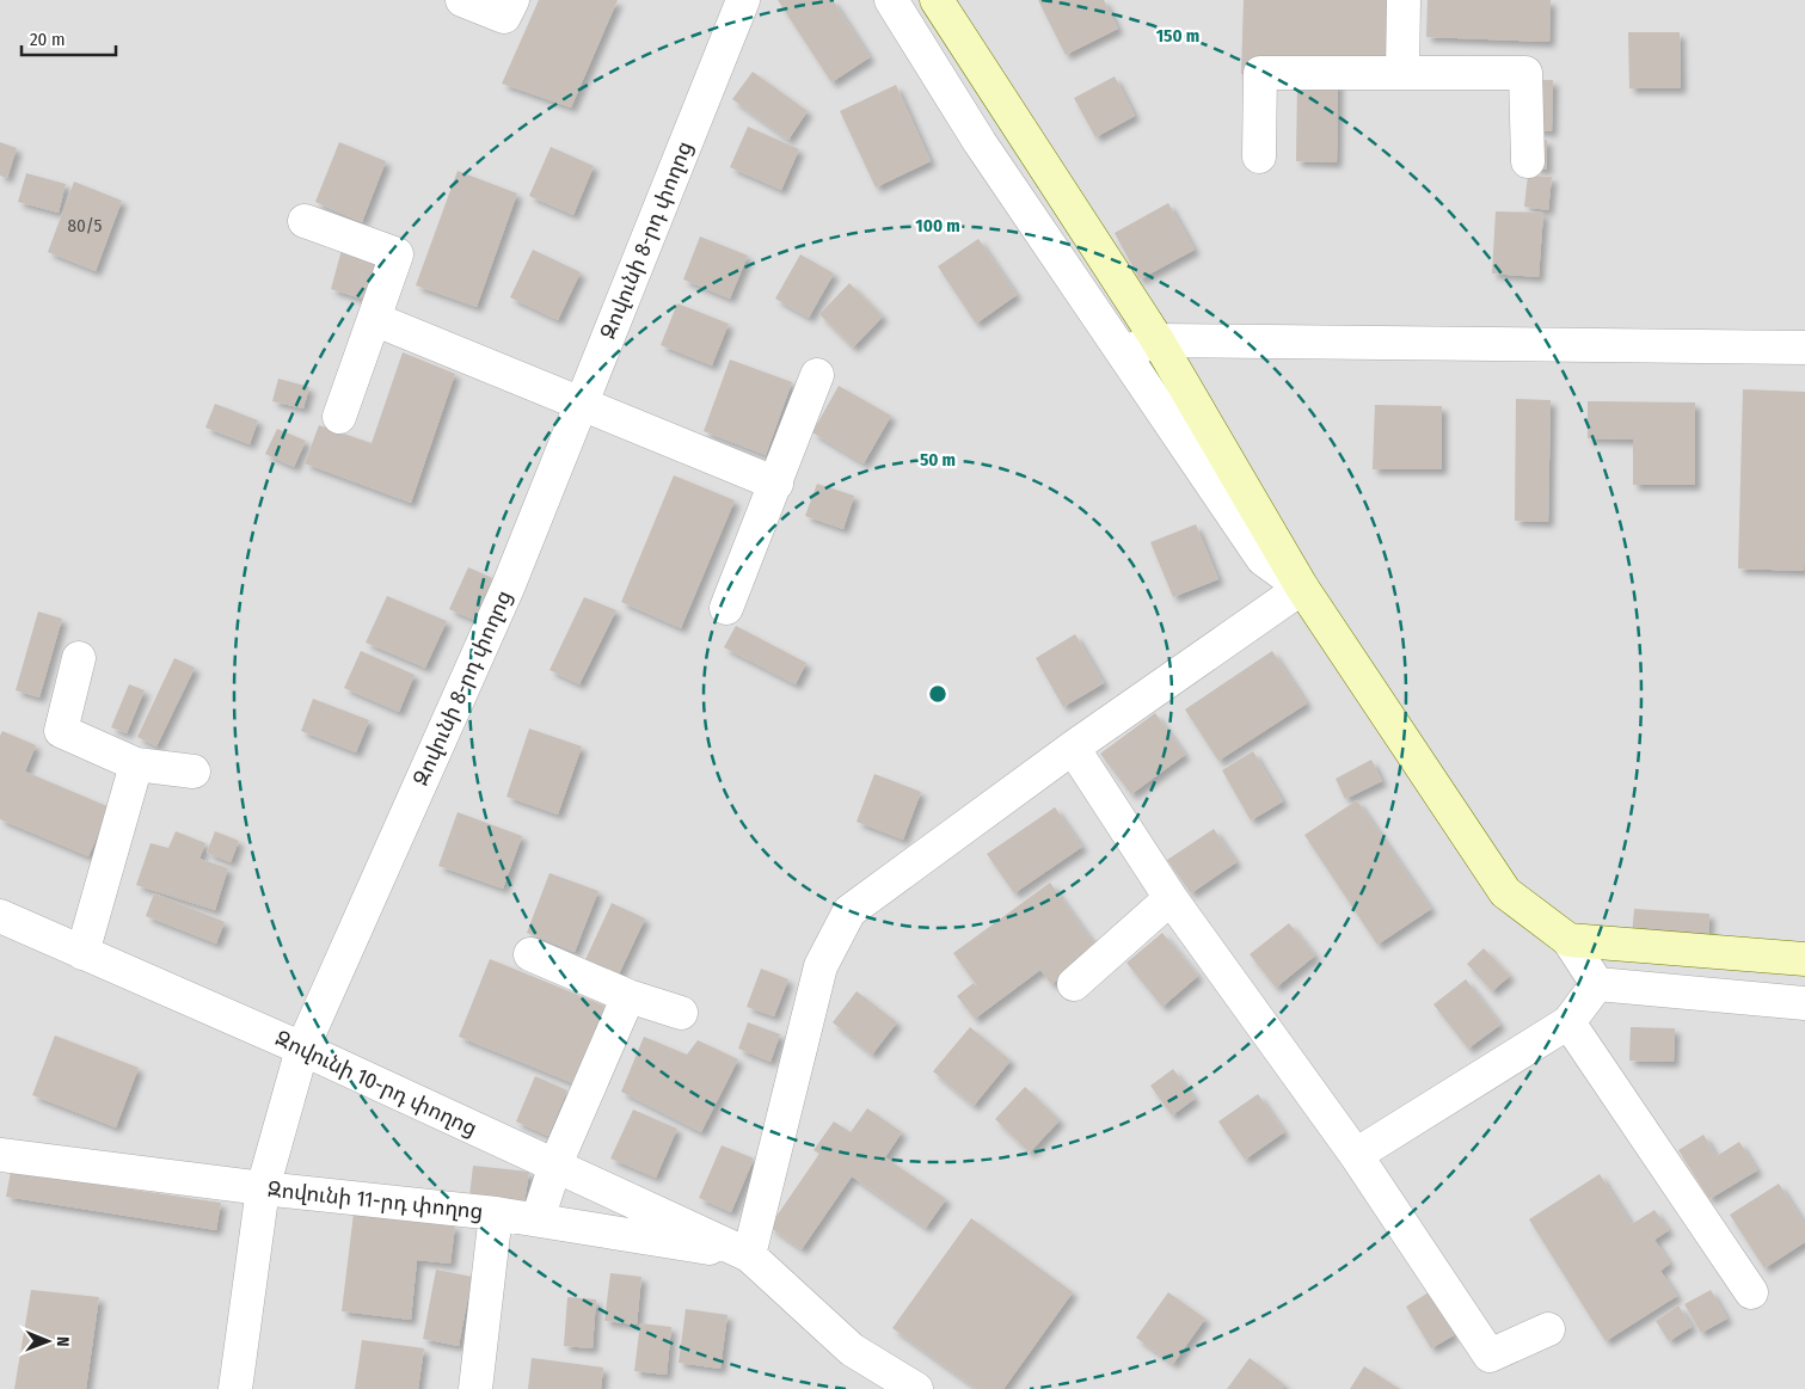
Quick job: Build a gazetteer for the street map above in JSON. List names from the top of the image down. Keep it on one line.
{"streets":{"street":["Զովունի 8-րդ փողոց","Զովունի 10-րդ փողոց","Զովունի 11-րդ փողոց"]},"crossings":[["Զովունի 8-րդ փողոց","Զովունի 10-րդ փողոց"],["Զովունի 8-րդ փողոց","Զովունի 11-րդ փողոց"],["Զովունի 10-րդ փողոց","Զովունի 11-րդ փողոց"]],"house_numbers":["80/5"],"scale_bar":"20 m","north":"right","rings":["150 m","100 m","50 m"]}
